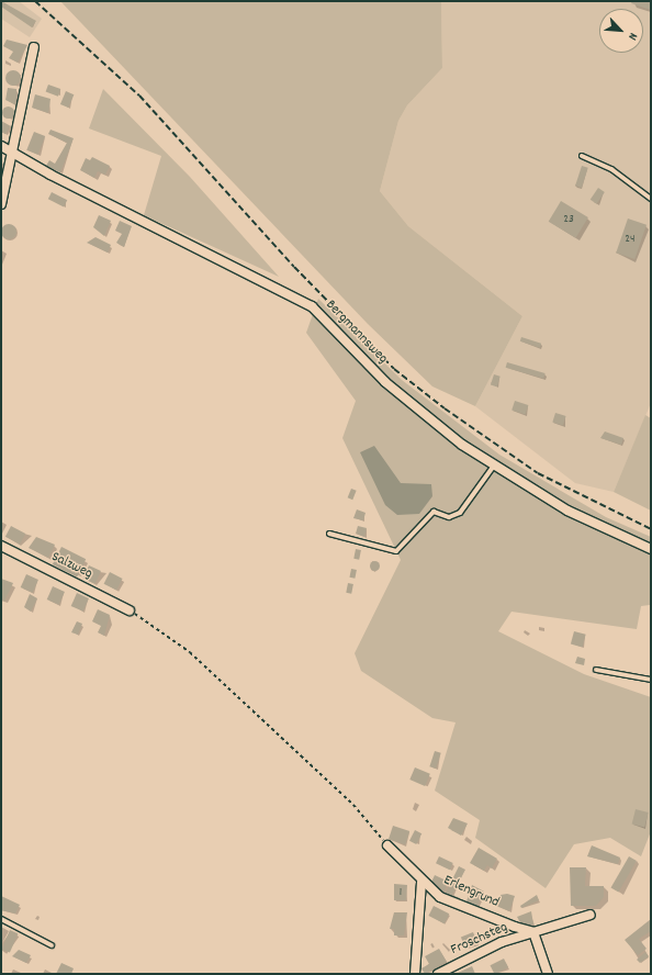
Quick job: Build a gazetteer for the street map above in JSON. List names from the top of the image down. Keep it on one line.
{"streets":{"street":["Bergmannsweg","Salzweg","Erlengrund","Froschsteg"]},"crossings":[["Erlengrund","Froschsteg"]],"house_numbers":["23","24","1"],"north":"bottom right"}
